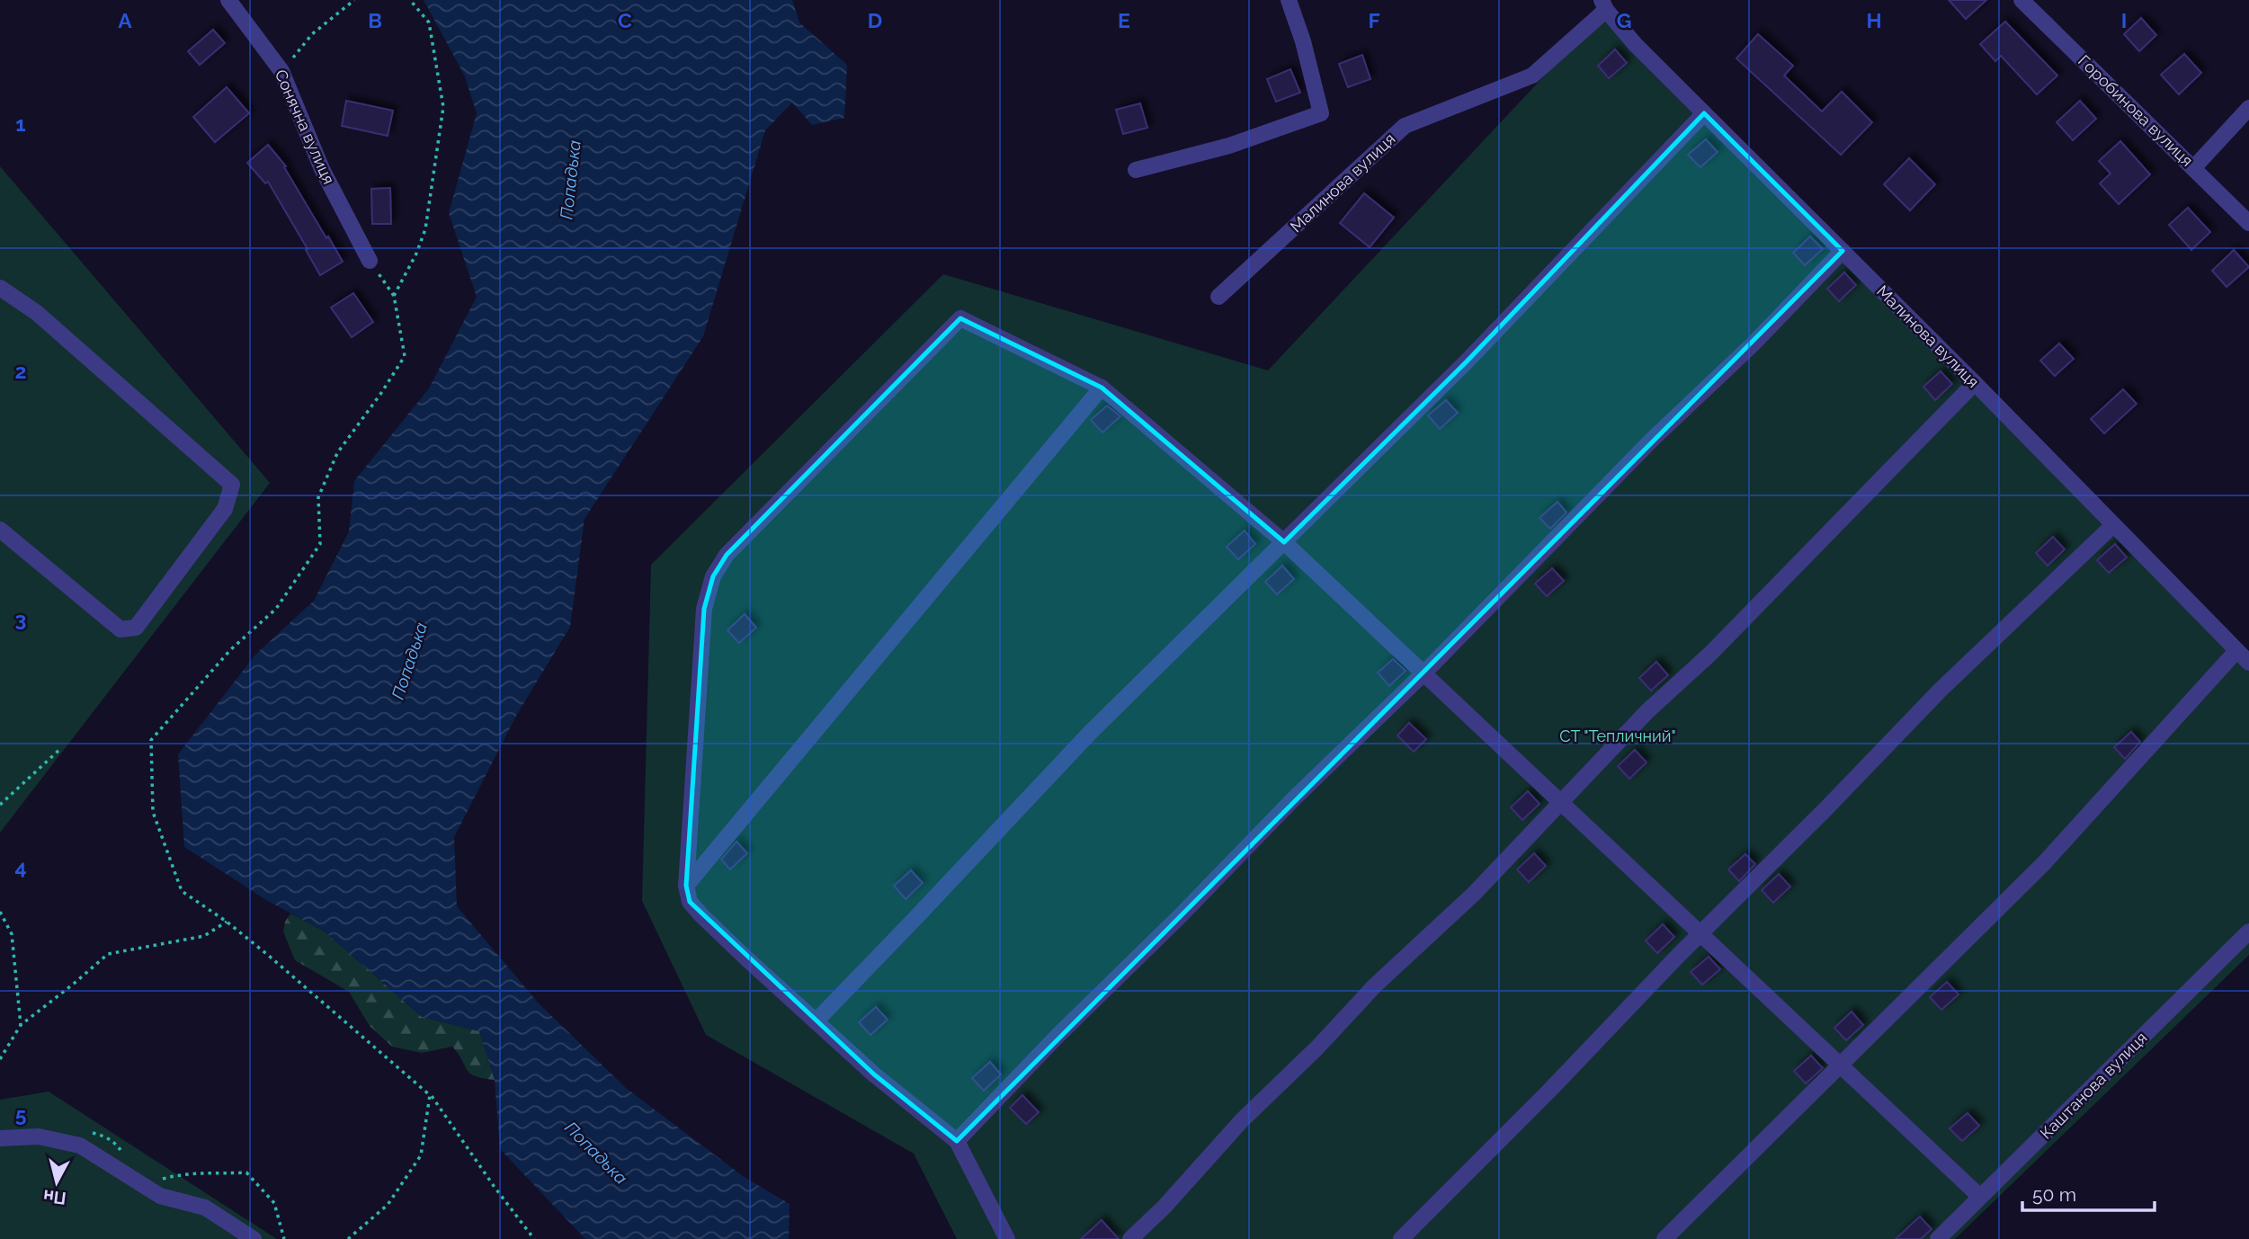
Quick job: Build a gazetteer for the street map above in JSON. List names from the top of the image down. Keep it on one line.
{"streets":{"street":["Горобинова вулиця","Сонячна вулиця","Малинова вулиця","Каштанова вулиця"]},"water":["Попадька"],"parks":["СТ \"Тепличний\""],"scale_bar":"50 m","north":"bottom","grid":{"columns":["A","B","C","D","E","F","G","H","I"],"rows":["1","2","3","4","5"]}}
